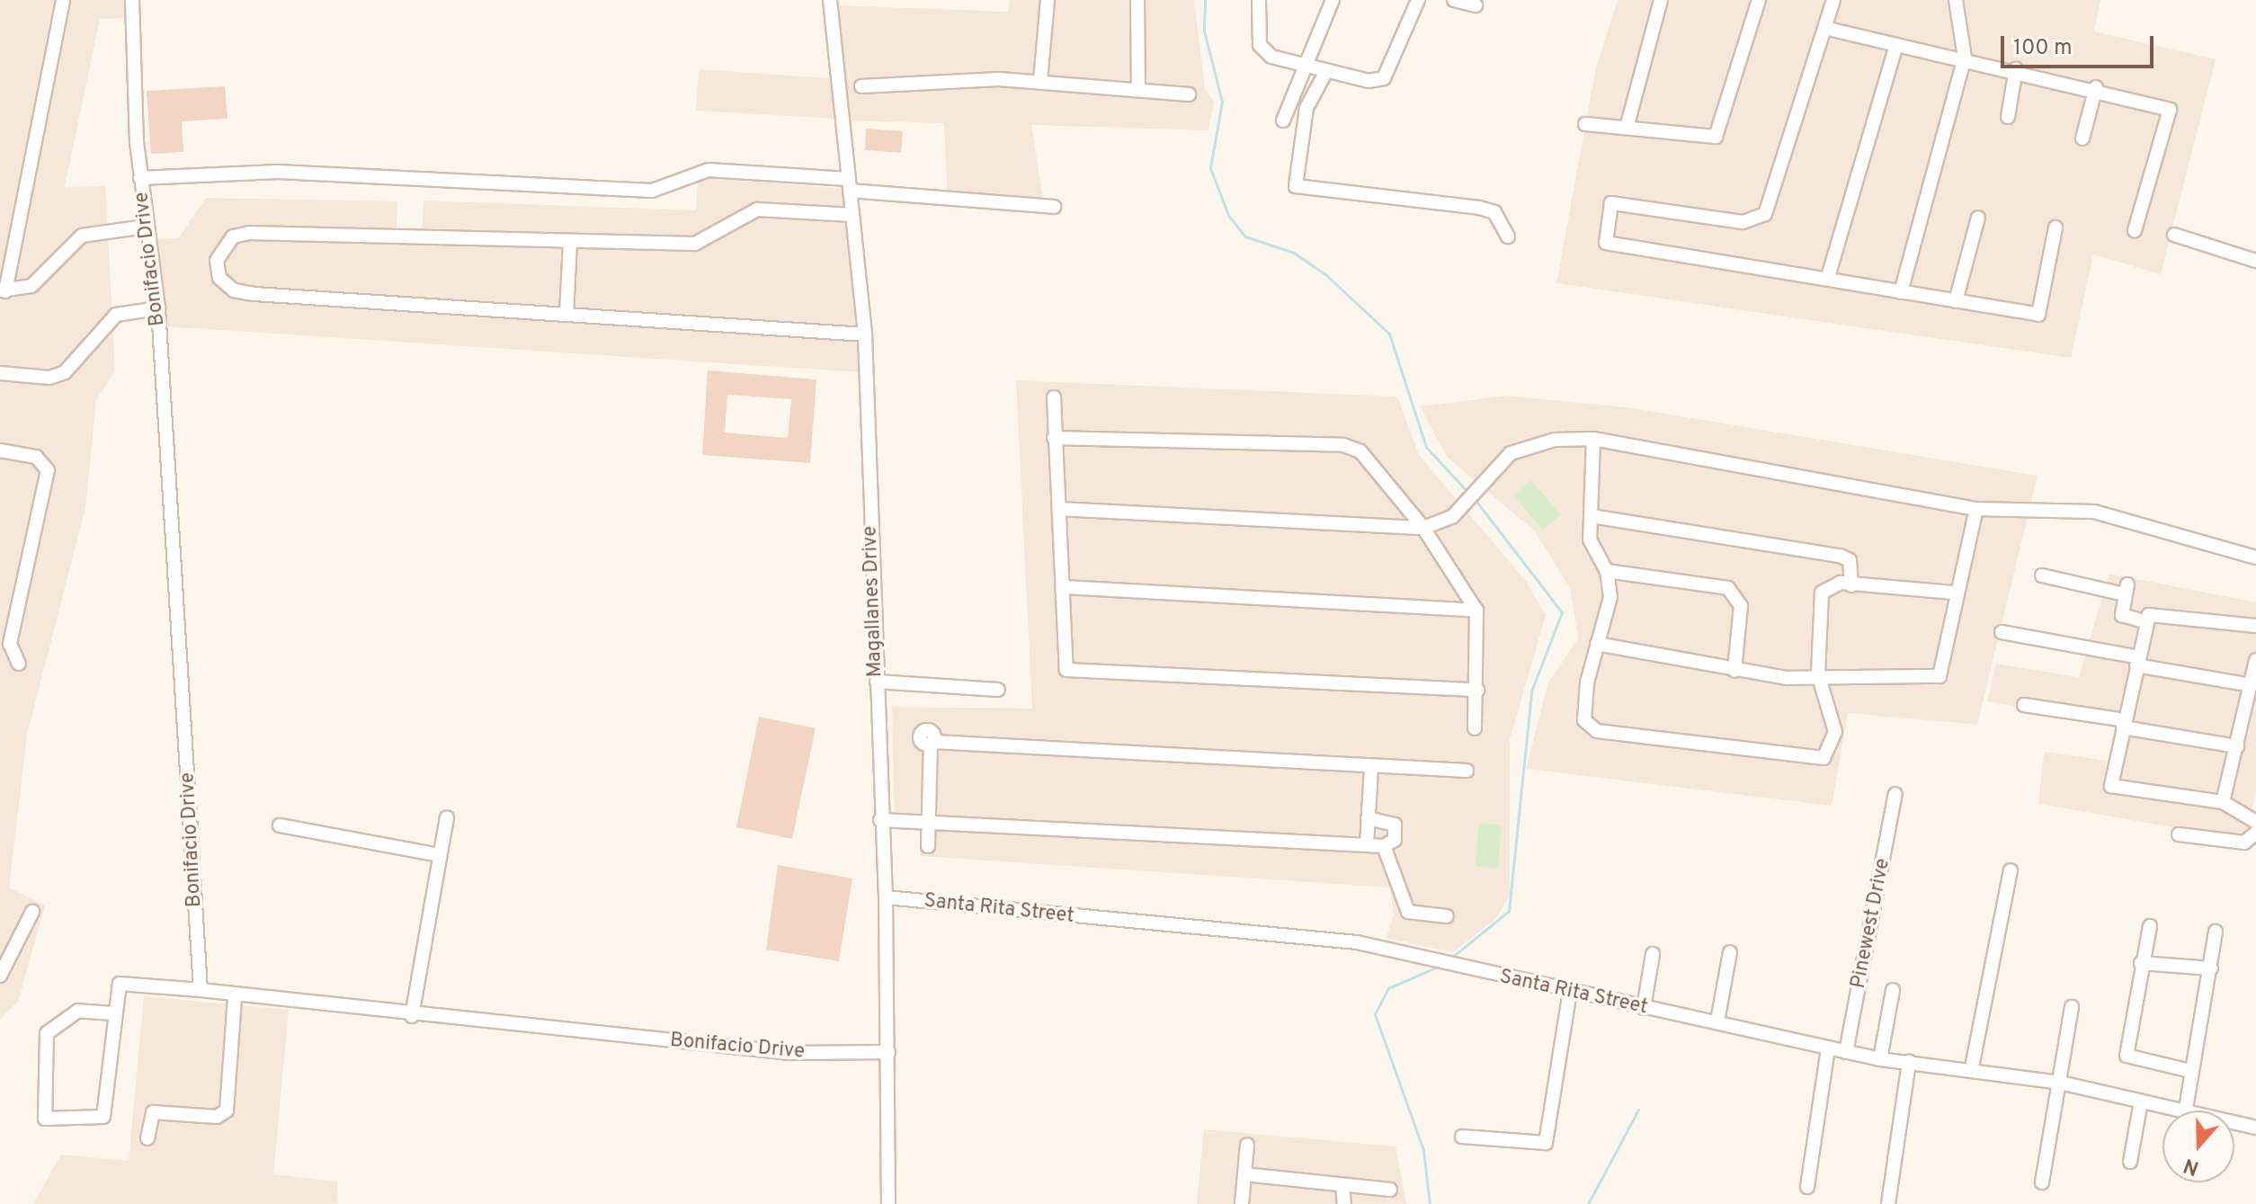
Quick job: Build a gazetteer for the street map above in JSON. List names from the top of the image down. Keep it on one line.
{"streets":{"street":["Bonifacio Drive","Magallanes Drive","Santa Rita Street","Pinewest Drive"]},"crossings":[["Bonifacio Drive","Magallanes Drive"],["Magallanes Drive","Santa Rita Street"],["Santa Rita Street","Pinewest Drive"]],"scale_bar":"100 m","north":"bottom"}
